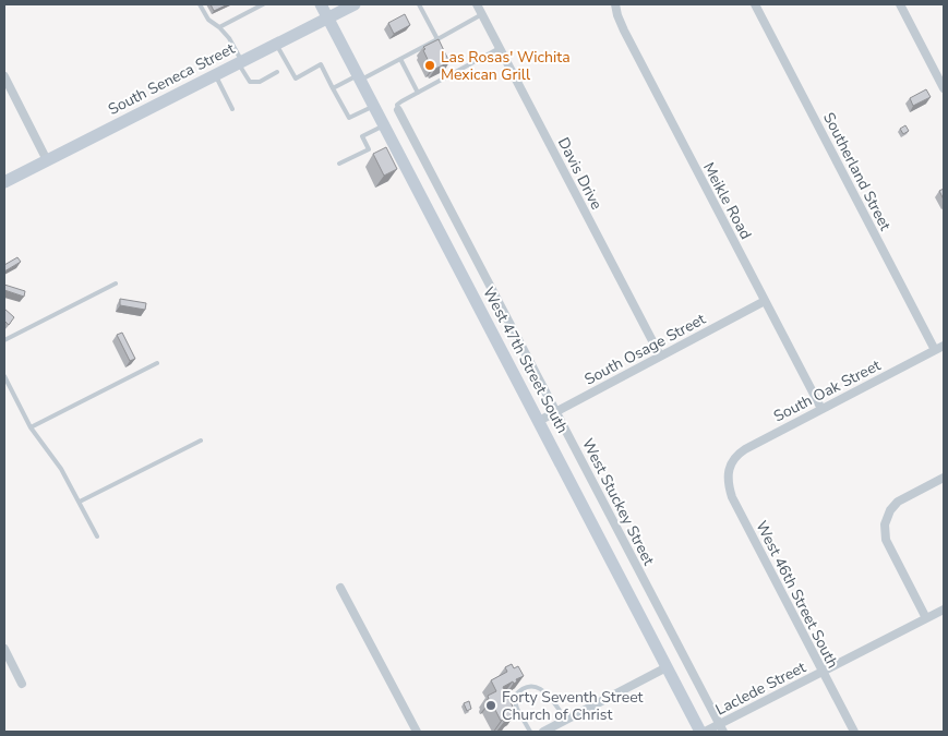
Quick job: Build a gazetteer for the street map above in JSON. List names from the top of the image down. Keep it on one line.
{"streets":{"street":["South Seneca Street","Southerland Street","Davis Drive","Meikle Road","South Osage Street","West 47th Street South","South Oak Street","West Stuckey Street","West 46th Street South","Laclede Street"]},"crossings":[["South Seneca Street","West 47th Street South"],["Southerland Street","South Oak Street"],["Davis Drive","South Osage Street"],["Meikle Road","South Osage Street"],["Meikle Road","South Oak Street"],["South Osage Street","West 47th Street South"],["South Osage Street","West Stuckey Street"],["South Oak Street","West 46th Street South"],["West Stuckey Street","Laclede Street"],["West 46th Street South","Laclede Street"]],"places":["Las Rosas' Wichita Mexican Grill","Forty Seventh Street Church of Christ"]}
